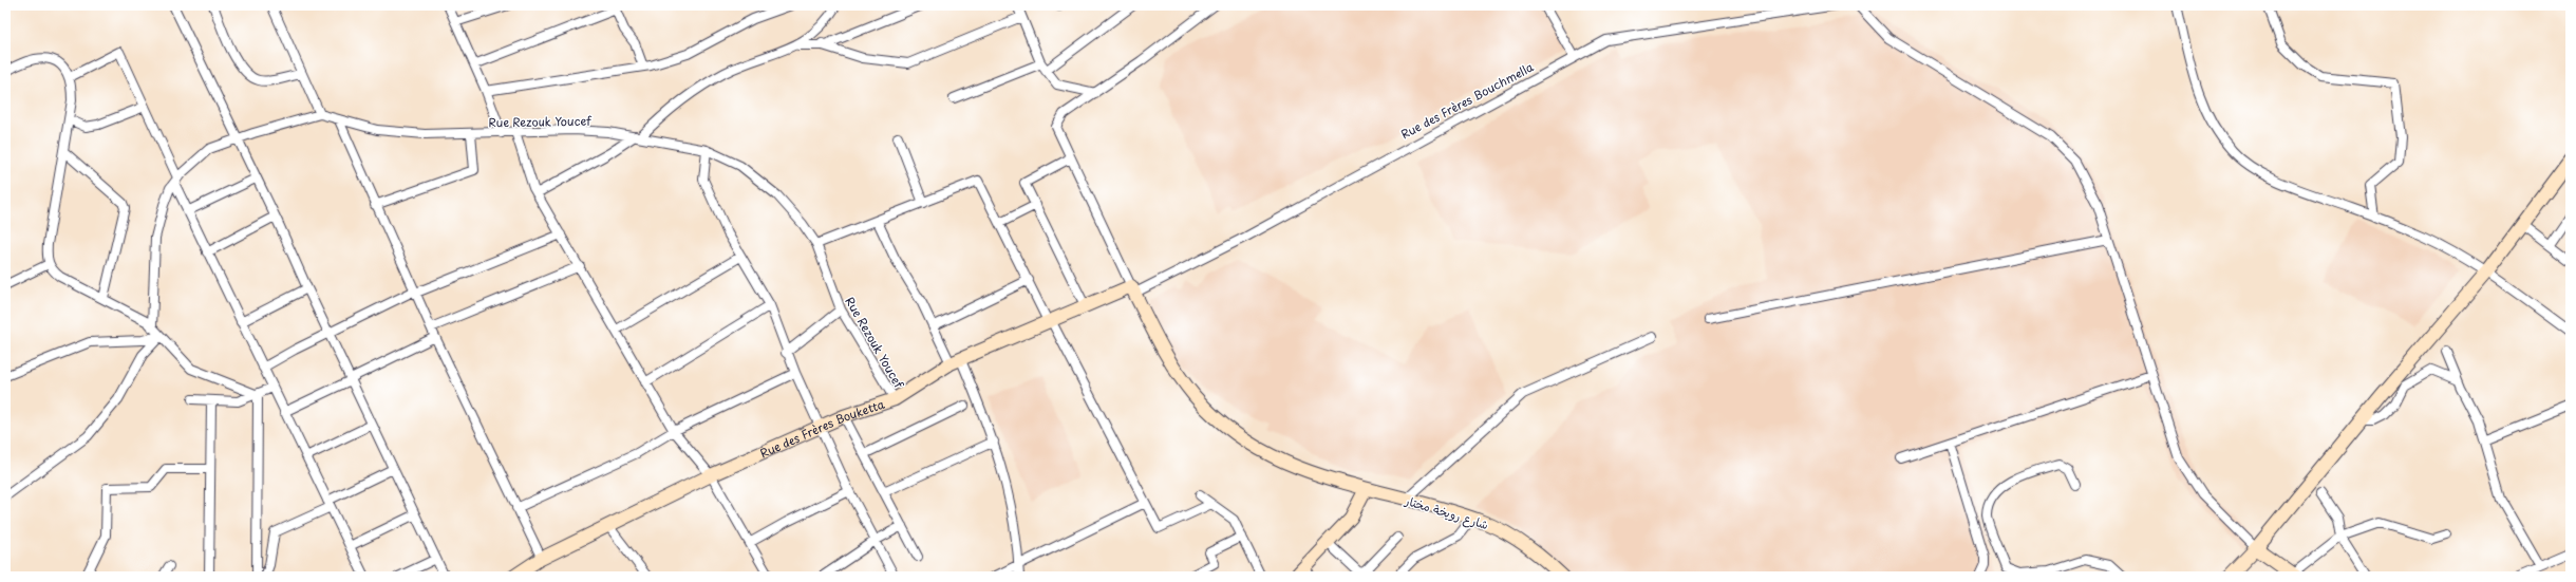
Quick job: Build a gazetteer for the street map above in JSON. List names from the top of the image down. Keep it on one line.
{"streets":{"main road":["Rue des Frères Bouketta","شارع رويخة مختار"],"street":["Rue des Frères Bouchmella","Rue Rezouk Youcef"]},"crossings":[["Rue des Frères Bouchmella","Rue des Frères Bouketta"],["Rue des Frères Bouchmella","شارع رويخة مختار"],["Rue Rezouk Youcef","Rue des Frères Bouketta"],["Rue des Frères Bouketta","شارع رويخة مختار"]]}
